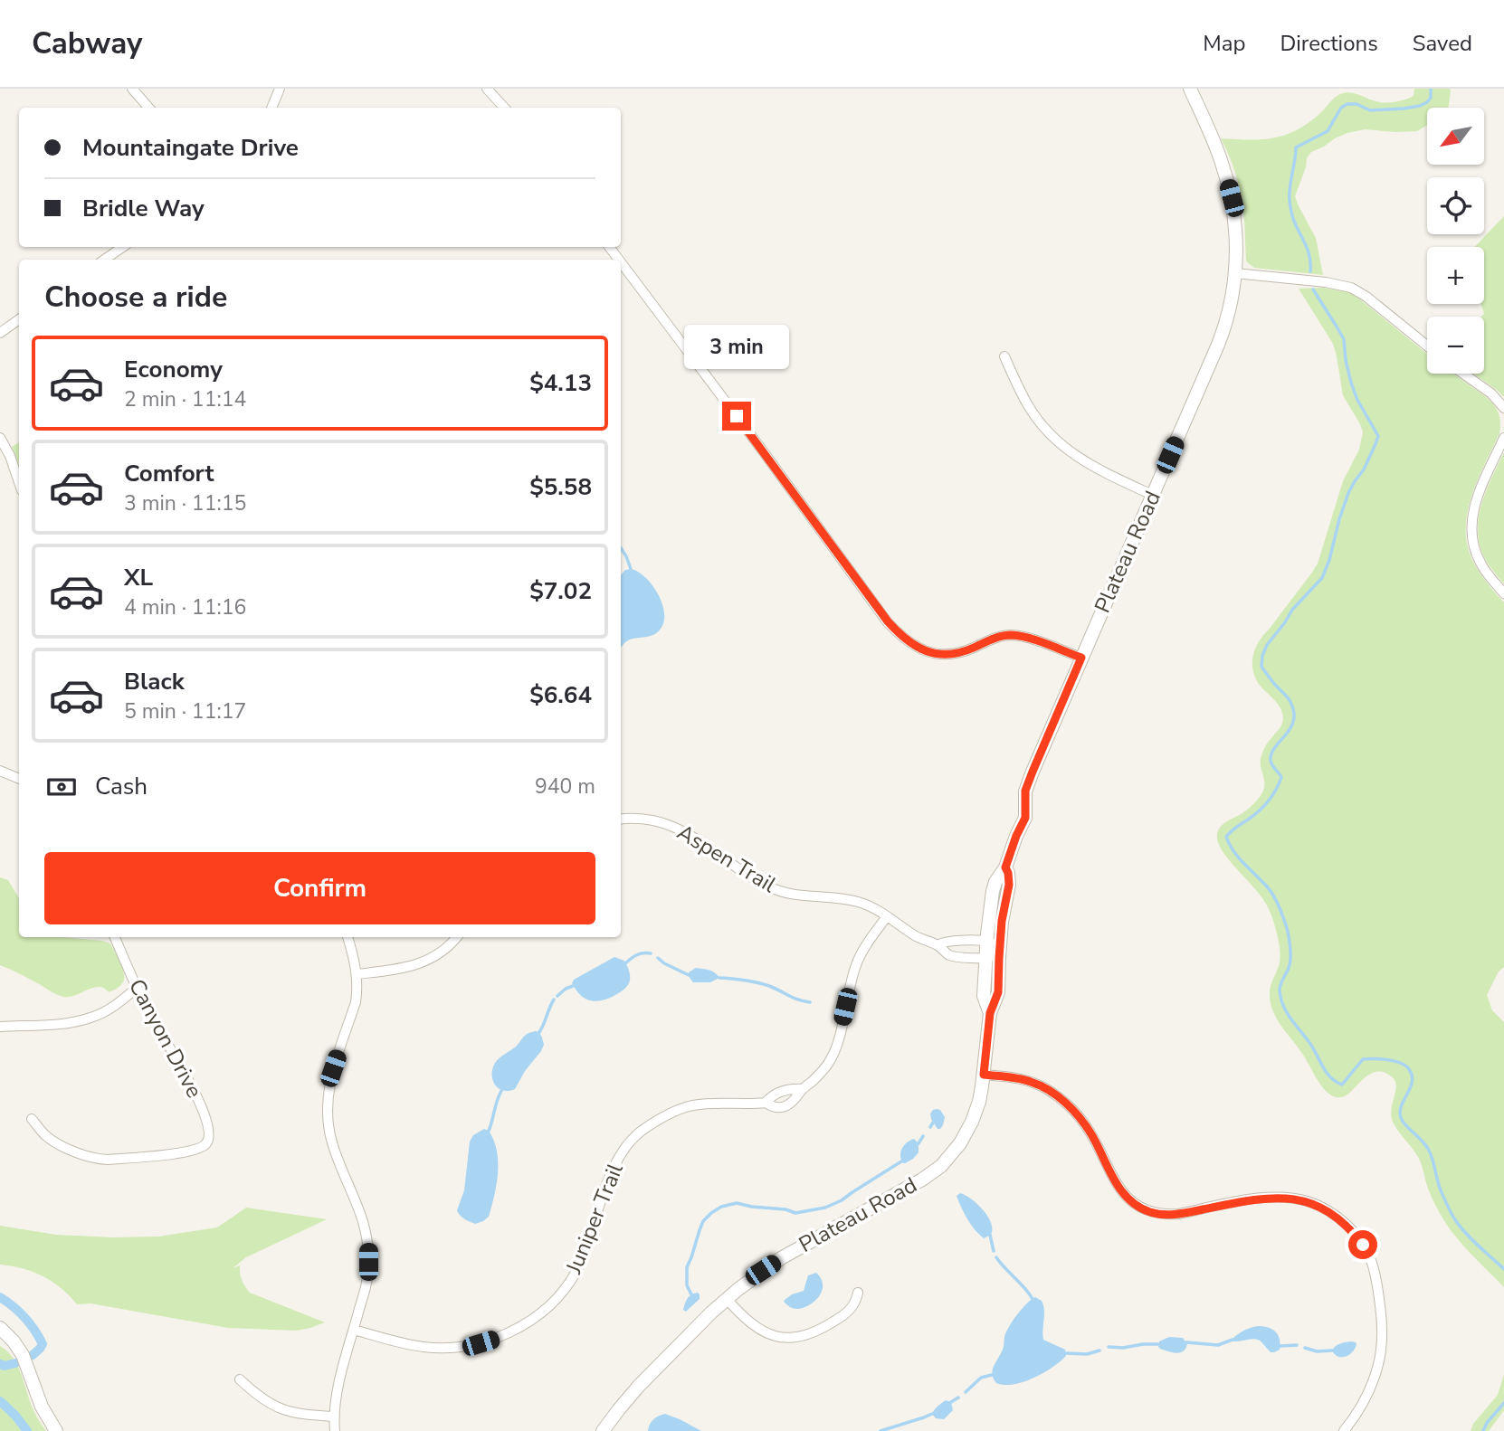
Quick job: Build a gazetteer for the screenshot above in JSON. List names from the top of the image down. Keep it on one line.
{"streets":{"street":["Plateau Road","Aspen Trail","Canyon Drive","Juniper Trail"]},"crossings":[["Plateau Road","Aspen Trail"],["Aspen Trail","Juniper Trail"]],"north":"bottom left","page":{"header":"Cabway","nav":["Map","Directions","Saved"],"map_buttons":["+","−"],"banner":["Mountaingate Drive","Bridle Way"],"heading":"Choose a ride","bubble":"3 min","list":[{"name":"Economy","note":"2 min · 11:14","value":"$4.13"},{"name":"Comfort","note":"3 min · 11:15","value":"$5.58"},{"name":"XL","note":"4 min · 11:16","value":"$7.02"},{"name":"Black","note":"5 min · 11:17","value":"$6.64"}],"pay":["Cash","940 m"],"buttons":"Confirm"}}
